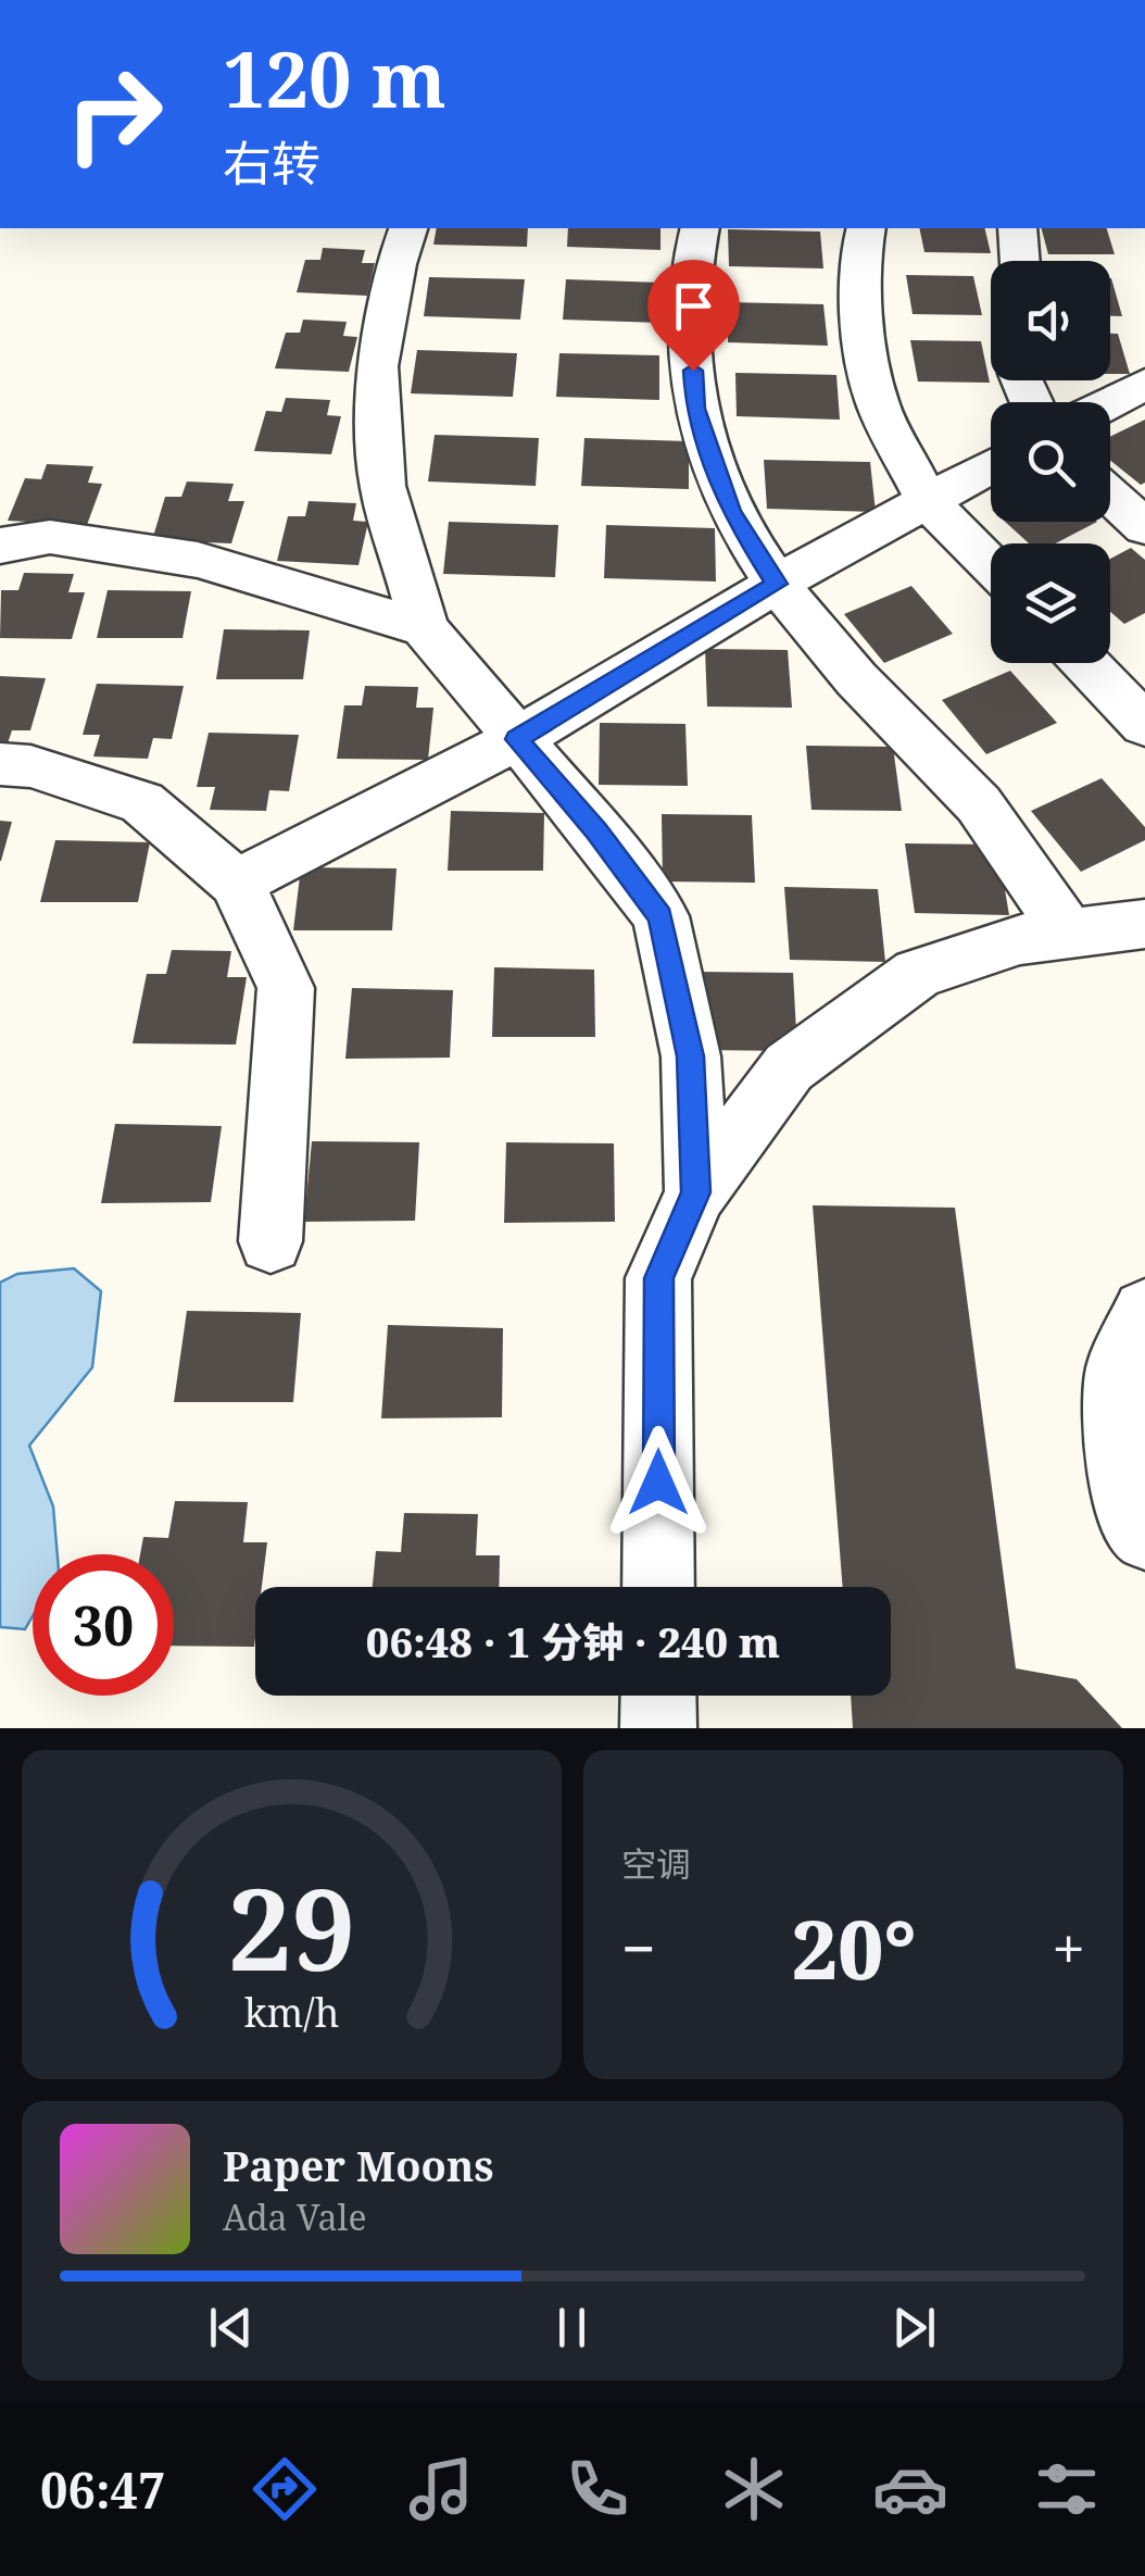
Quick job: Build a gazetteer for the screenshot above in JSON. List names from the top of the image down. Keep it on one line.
{"page":{"turn":["120 m","右转"],"limit":"30","trip":"06:48 · 1 分钟 · 240 m","tile":"空调","heat":["−","20°","+"],"song":["Paper Moons","Ada Vale"],"tabs":"06:47","gauge":["29","km/h"]}}
